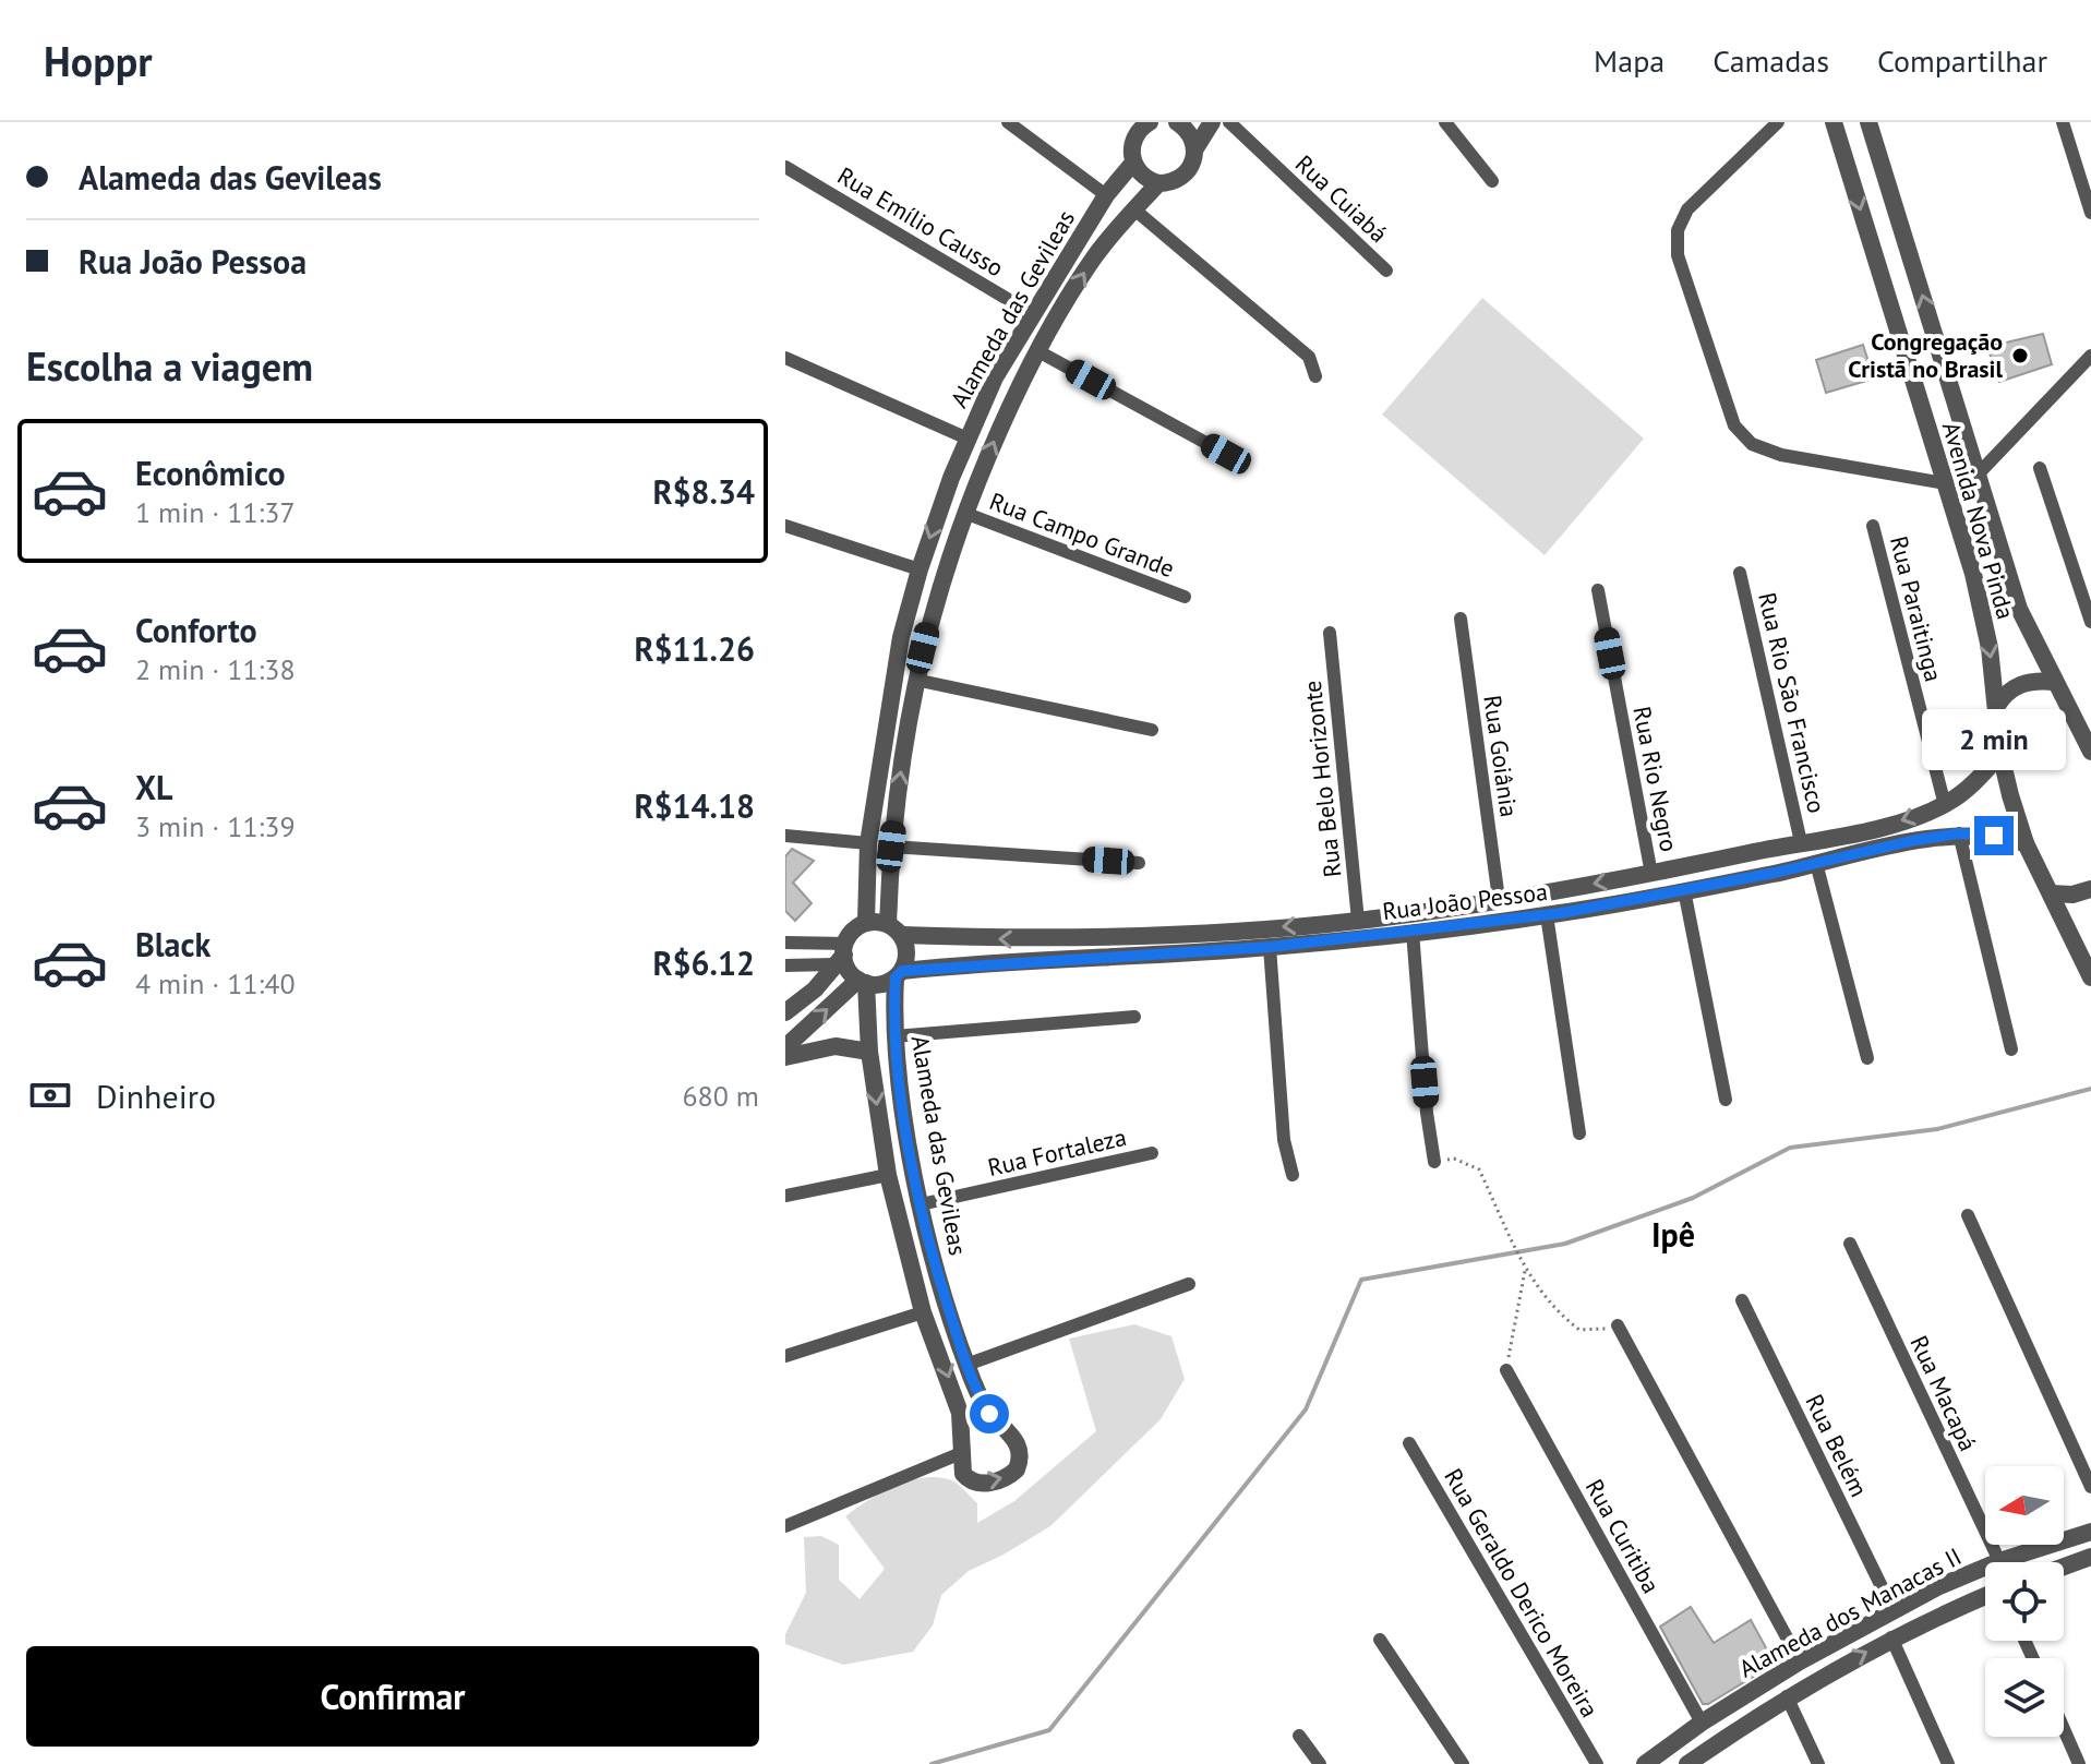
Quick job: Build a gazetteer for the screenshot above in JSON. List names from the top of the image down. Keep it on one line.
{"streets":{"street":["Rua Cuiabá","Rua Emílio Causso","Alameda das Gevileas","Avenida Nova Pinda","Rua Campo Grande","Rua Paraitinga","Rua Rio São Francisco","Rua Goiânia","Rua Belo Horizonte","Rua Rio Negro","Rua João Pessoa","Rua Fortaleza","Rua Macapá","Rua Belém","Rua Curitiba","Rua Geraldo Derico Moreira","Alameda dos Manacas II"]},"crossings":[["Rua Emílio Causso","Alameda das Gevileas"],["Alameda das Gevileas","Rua Campo Grande"],["Alameda das Gevileas","Rua João Pessoa"],["Alameda das Gevileas","Rua Fortaleza"],["Avenida Nova Pinda","Rua João Pessoa"],["Rua Paraitinga","Rua João Pessoa"],["Rua Rio São Francisco","Rua João Pessoa"],["Rua Goiânia","Rua João Pessoa"],["Rua Belo Horizonte","Rua João Pessoa"],["Rua Rio Negro","Rua João Pessoa"],["Rua Macapá","Alameda dos Manacas II"],["Rua Belém","Alameda dos Manacas II"],["Rua Curitiba","Alameda dos Manacas II"]],"districts":["Ipê"],"places":["Congregação Cristã no Brasil"],"north":"left","page":{"header":"Hoppr","nav":["Mapa","Camadas","Compartilhar"],"banner":["Alameda das Gevileas","Rua João Pessoa"],"heading":"Escolha a viagem","list":[{"name":"Econômico","note":"1 min · 11:37","value":"R$8.34"},{"name":"Conforto","note":"2 min · 11:38","value":"R$11.26"},{"name":"XL","note":"3 min · 11:39","value":"R$14.18"},{"name":"Black","note":"4 min · 11:40","value":"R$6.12"}],"bubble":"2 min","pay":["Dinheiro","680 m"],"buttons":"Confirmar"}}
